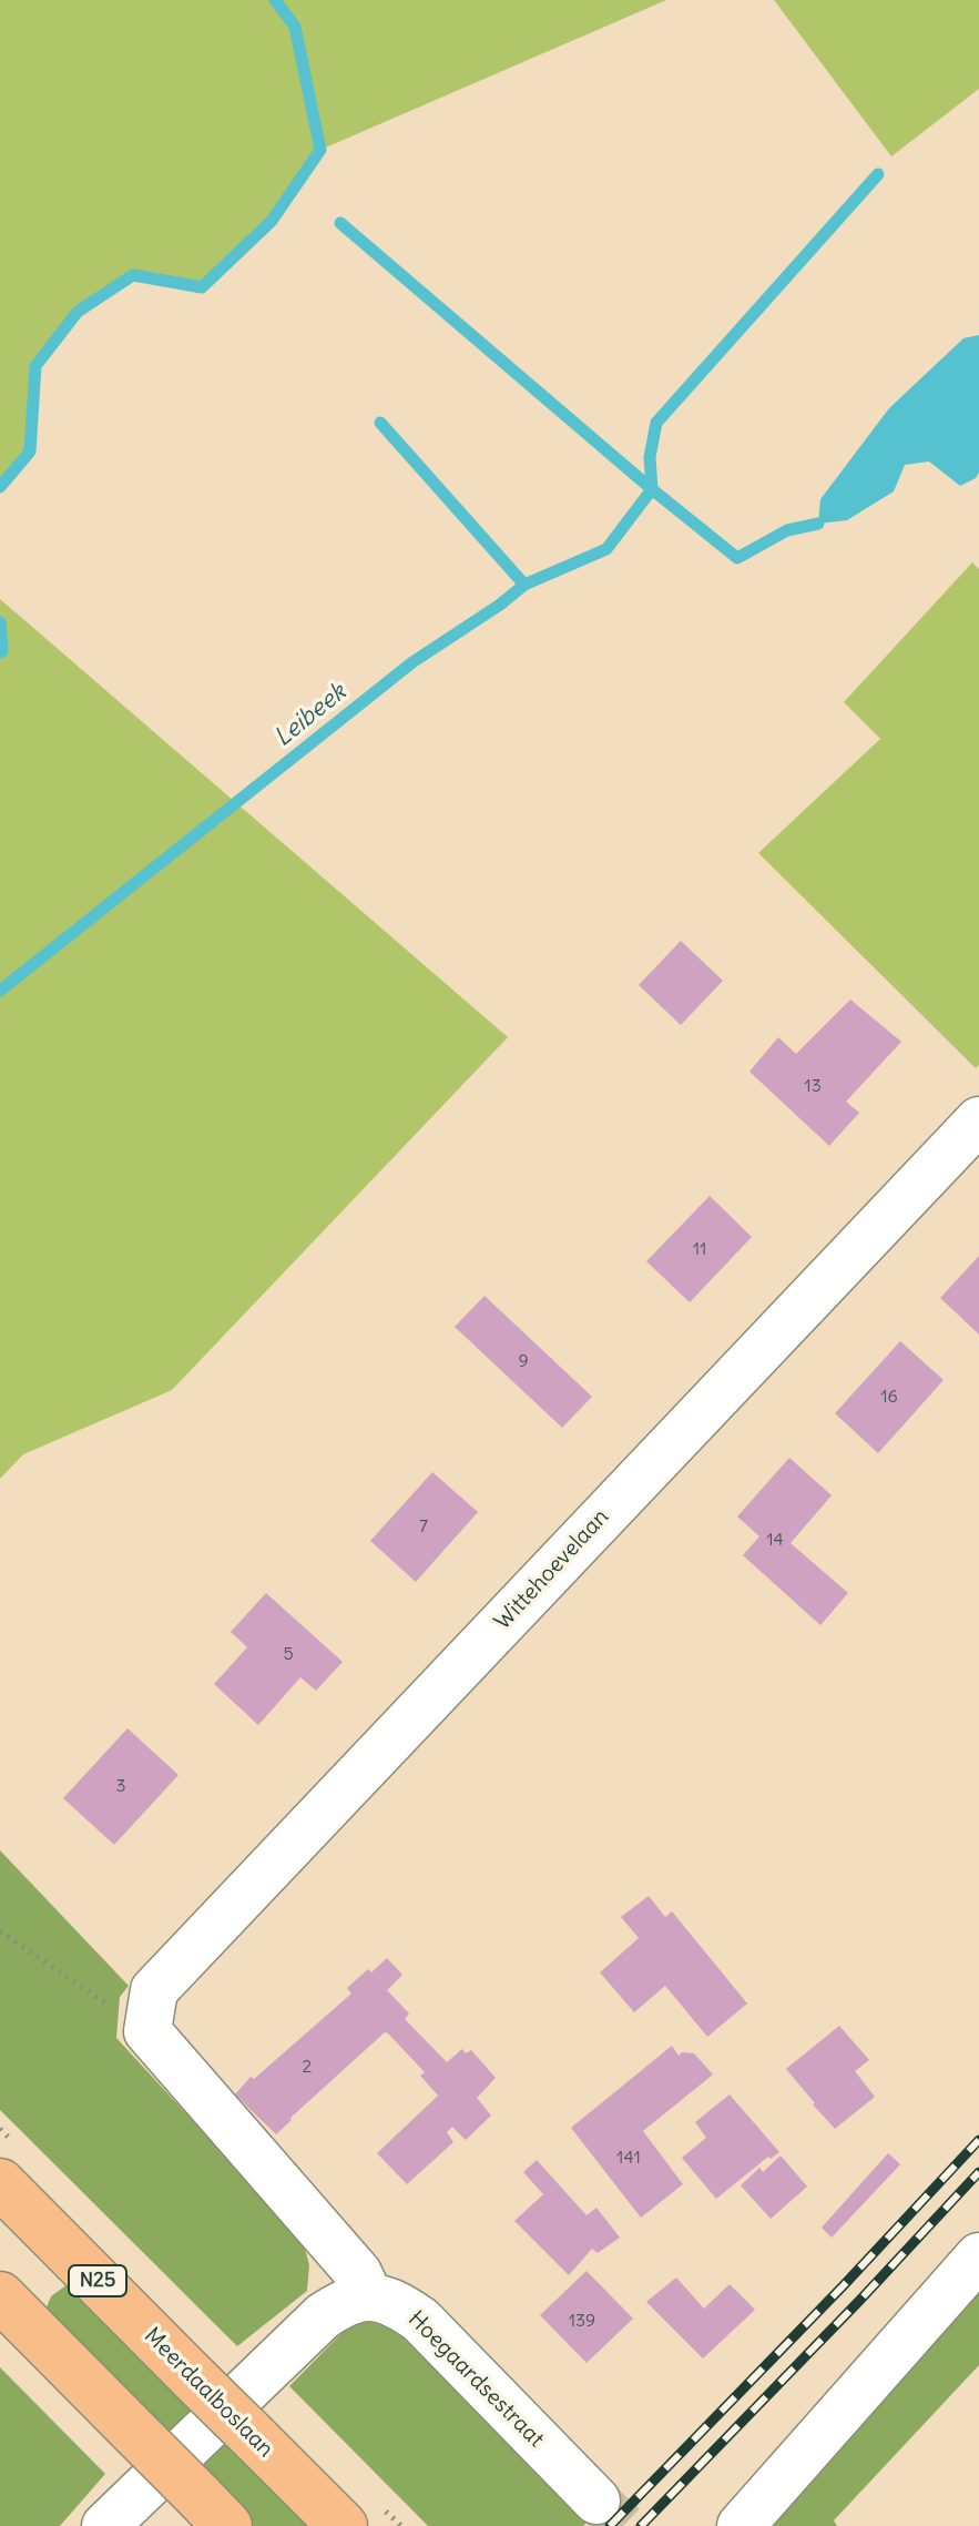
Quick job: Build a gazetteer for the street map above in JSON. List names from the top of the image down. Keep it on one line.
{"streets":{"highway":["N25","Meerdaalboslaan"],"street":["Wittehoevelaan","Hoegaardsestraat"]},"water":["Leibeek"],"house_numbers":["13","11","9","16","7","14","5","3","2","141","139"]}
